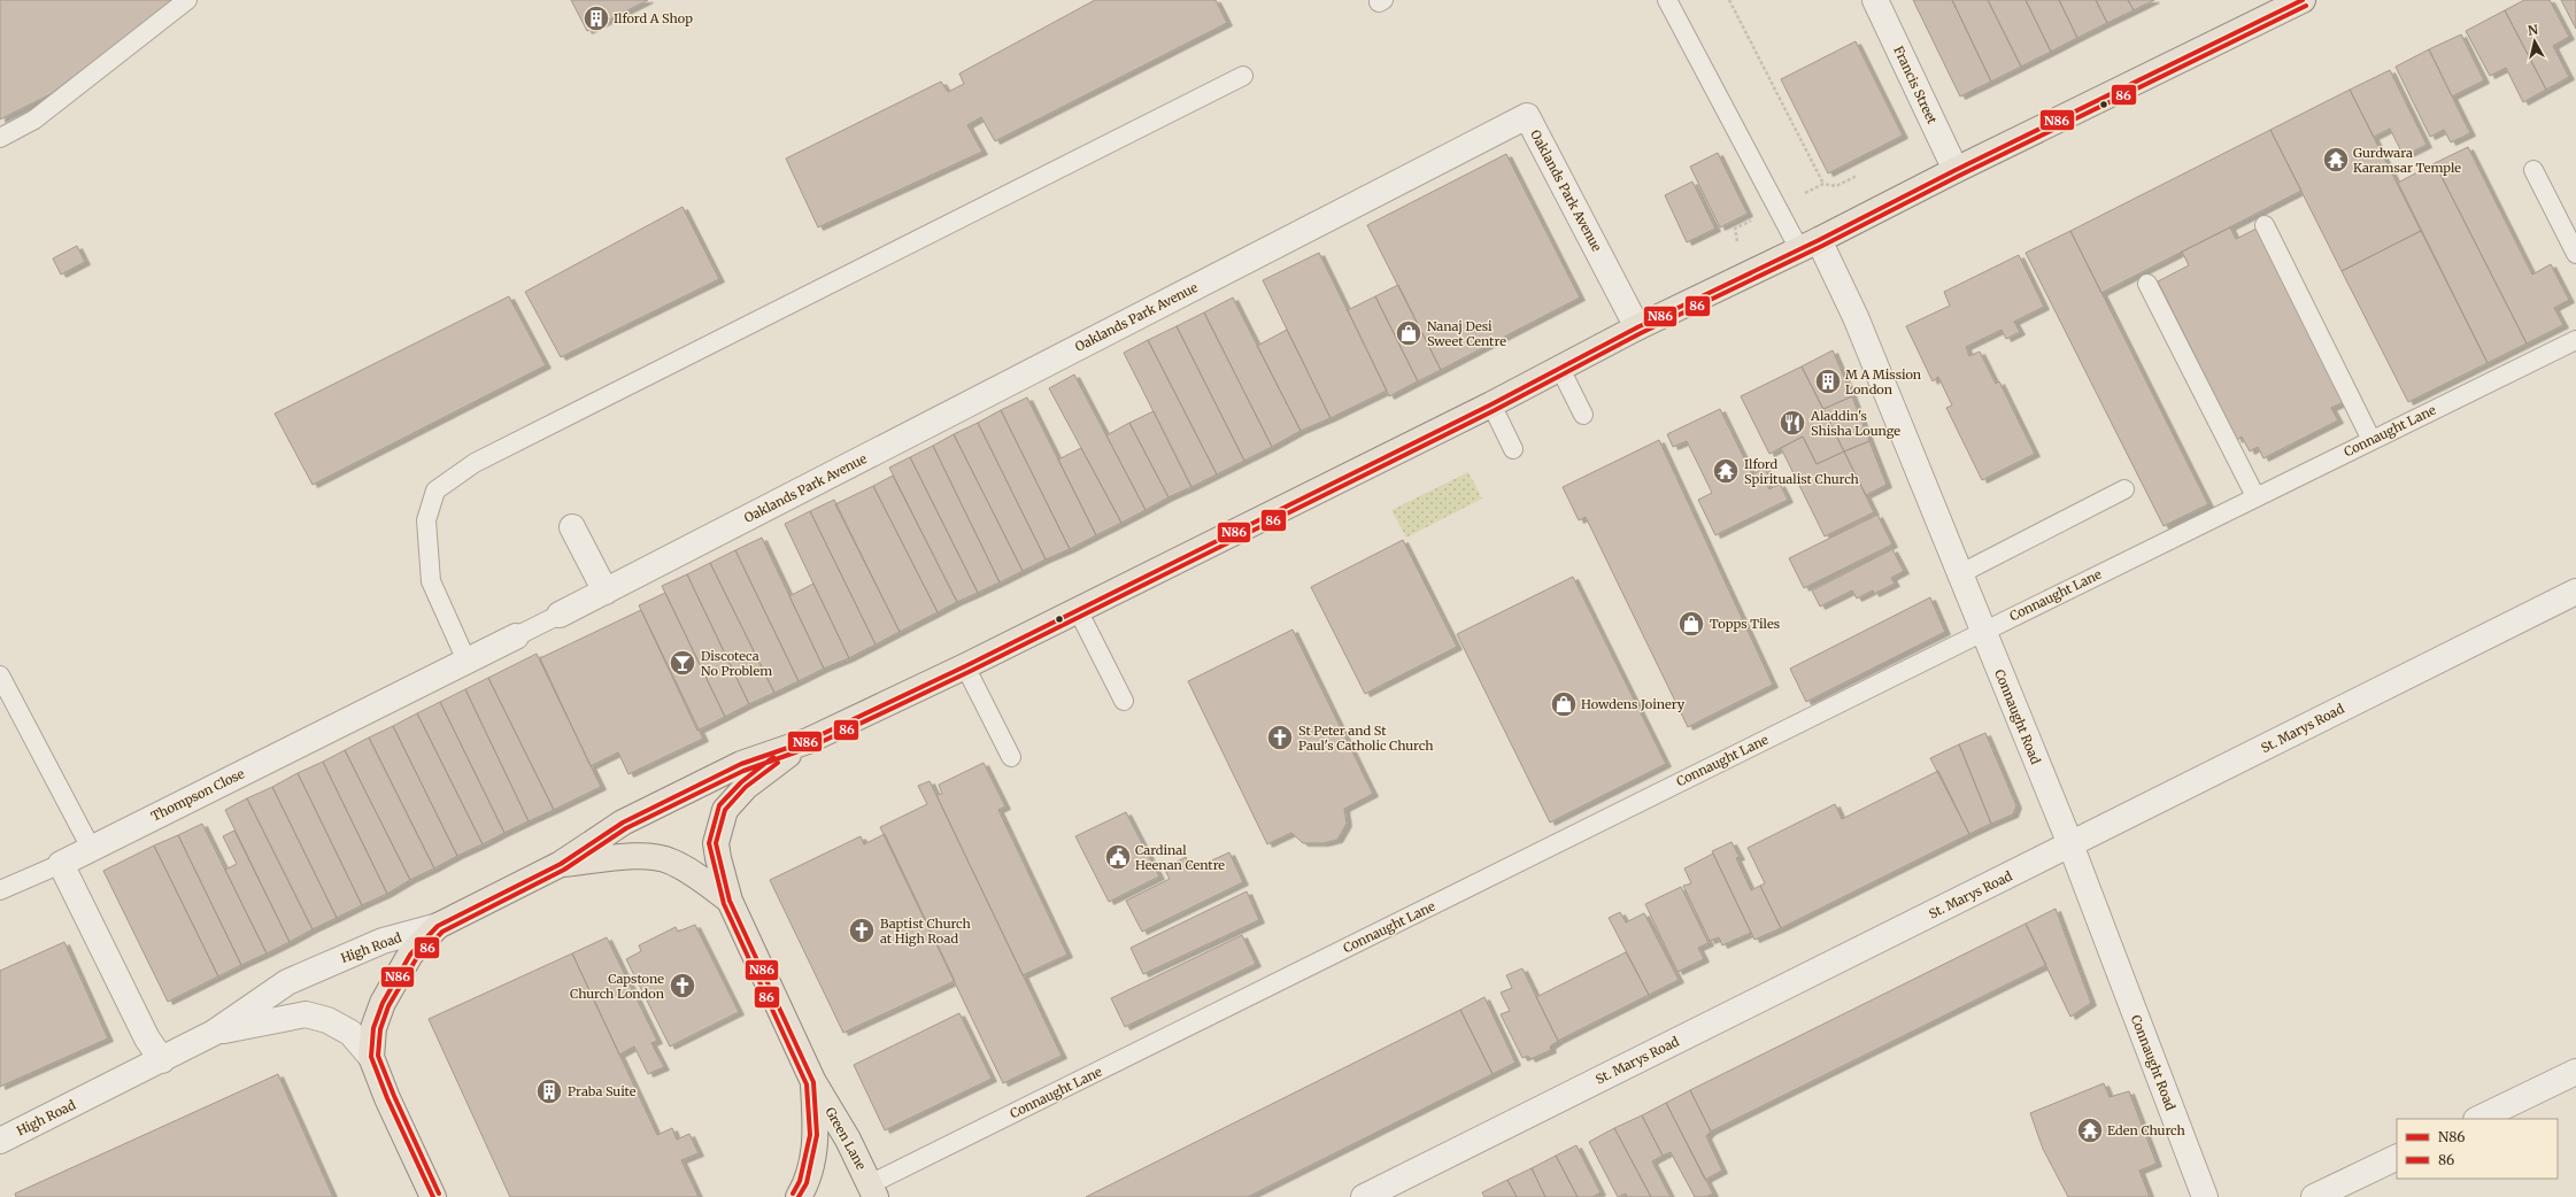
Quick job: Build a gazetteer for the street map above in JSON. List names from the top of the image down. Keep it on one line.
{"streets":{"main road":["High Road","Green Lane"],"street":["Francis Street","Oaklands Park Avenue","Connaught Road","St. Marys Road","Thompson Close"],"lane":["Connaught Lane"]},"crossings":[["Francis Street","High Road"],["Oaklands Park Avenue","Thompson Close"],["Oaklands Park Avenue","High Road"],["Connaught Lane","Connaught Road"],["Connaught Lane","Green Lane"],["Connaught Road","St. Marys Road"],["Connaught Road","High Road"],["High Road","Green Lane"]],"places":{"building":["Ilford A Shop","M A Mission London","Praba Suite"],"temple":["Gurdwara Karamsar Temple","Ilford Spiritualist Church","Eden Church"],"shop":["Nanaj Desi Sweet Centre","Topps Tiles","Howdens Joinery"],"restaurant":["Aladdin's Shisha Lounge"],"bar":["Discoteca No Problem"],"church":["St Peter and St Paul's Catholic Church","Baptist Church at High Road","Capstone Church London"],"public building":["Cardinal Heenan Centre"]},"lines":["transit line N86","transit line 86"],"legend":["N86","86"],"north":"top"}
